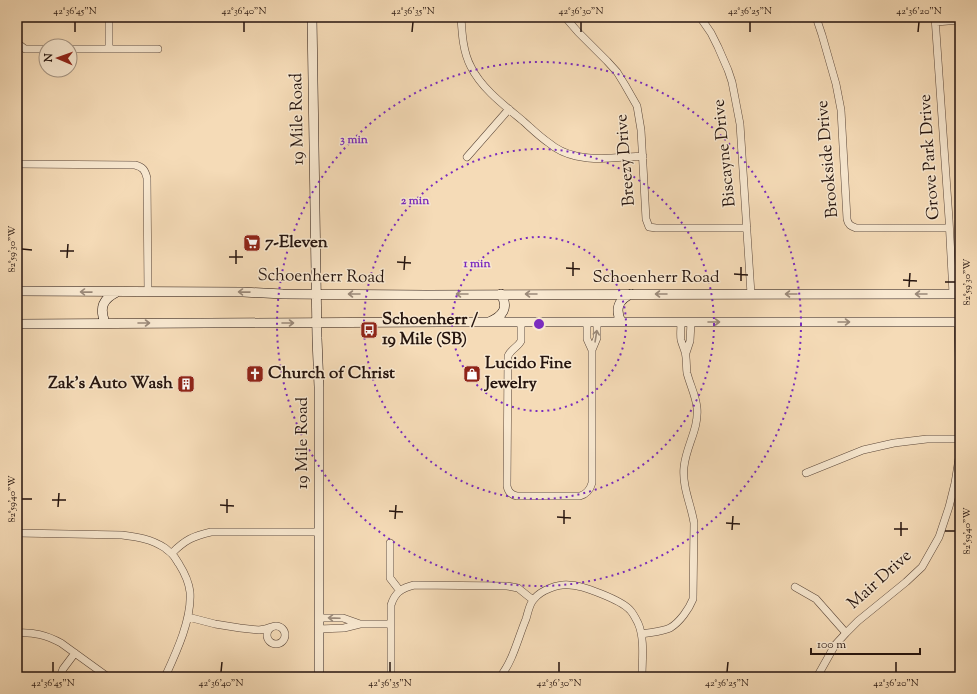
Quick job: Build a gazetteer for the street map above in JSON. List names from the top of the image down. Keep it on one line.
{"streets":{"main road":["19 Mile Road","Schoenherr Road"],"street":["Biscayne Drive","Grove Park Drive","Brookside Drive","Breezy Drive","Mair Drive"]},"crossings":[["19 Mile Road","Schoenherr Road"],["Biscayne Drive","Breezy Drive"],["Biscayne Drive","Schoenherr Road"],["Grove Park Drive","Brookside Drive"],["Grove Park Drive","Schoenherr Road"]],"places":{"supermarket":["7-Eleven"],"bus stop":["Schoenherr / 19 Mile (SB)"],"church":["Church of Christ"],"shop":["Lucido Fine Jewelry"],"building":["Zak's Auto Wash"]},"scale_bar":"100 m","north":"left","coordinates":["42°36'45\"N","42°36'40\"N","42°36'35\"N","42°36'30\"N","42°36'25\"N","42°36'20\"N","82°59'30\"W","82°59'40\"W"],"rings":["3 min","2 min","1 min"]}
